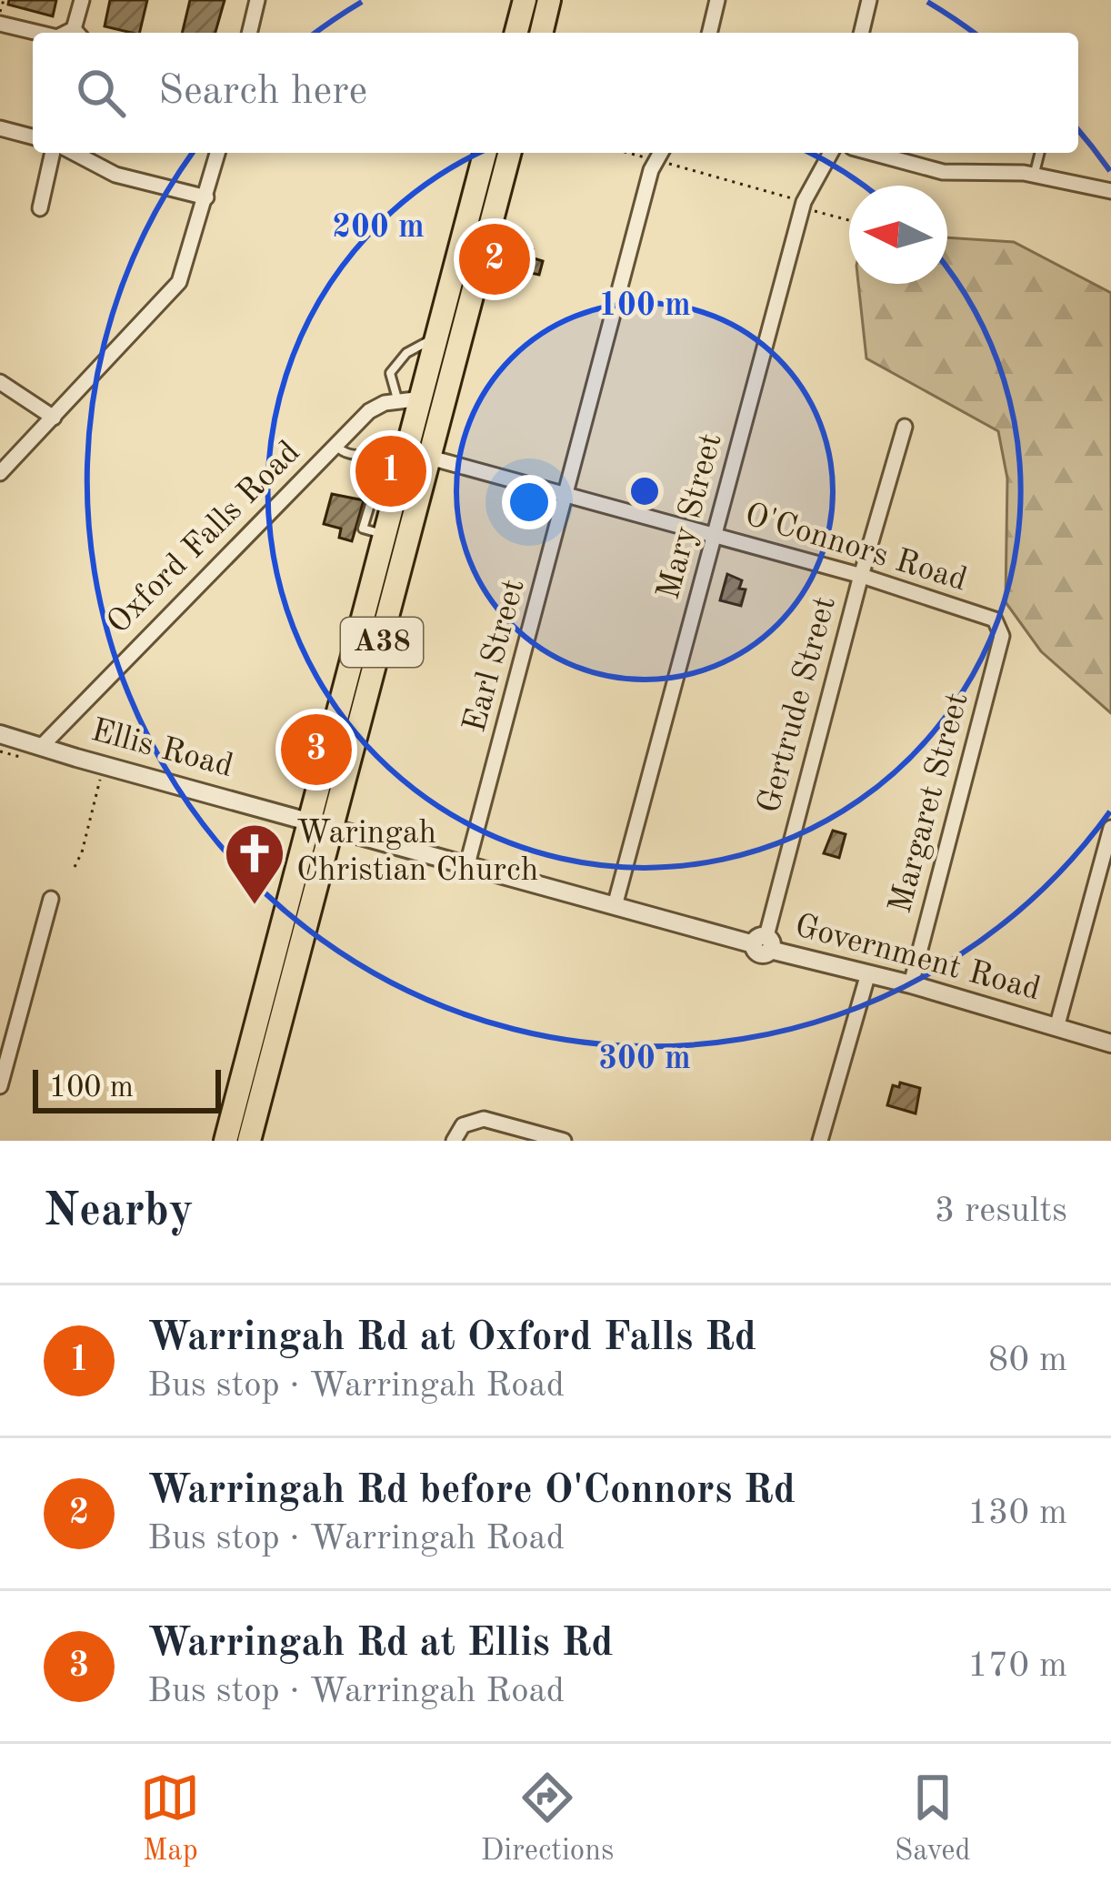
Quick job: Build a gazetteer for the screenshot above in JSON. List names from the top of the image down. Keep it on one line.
{"streets":{"highway":["A38"],"street":["Mary Street","Oxford Falls Road","O'Connors Road","Earl Street","Gertrude Street","Ellis Road","Margaret Street","Government Road"]},"crossings":[["Mary Street","O'Connors Road"],["Mary Street","Government Road"],["Oxford Falls Road","A38"],["Oxford Falls Road","Ellis Road"],["O'Connors Road","A38"],["O'Connors Road","Earl Street"],["O'Connors Road","Gertrude Street"],["O'Connors Road","Margaret Street"],["A38","Ellis Road"],["A38","Government Road"],["Earl Street","Government Road"],["Gertrude Street","Government Road"],["Ellis Road","Government Road"],["Margaret Street","Government Road"]],"places":{"church":["Waringah Christian Church"]},"scale_bar":"100 m","north":"left","page":{"search":"Search here","pins":["2","1","3"],"scale":"100 m","heading":["Nearby","3 results"],"list":[{"mark":"1","name":"Warringah Rd at Oxford Falls Rd","note":"Bus stop · Warringah Road","value":"80 m"},{"mark":"2","name":"Warringah Rd before O'Connors Rd","note":"Bus stop · Warringah Road","value":"130 m"},{"mark":"3","name":"Warringah Rd at Ellis Rd","note":"Bus stop · Warringah Road","value":"170 m"}],"nav":["Map","Directions","Saved"]},"rings":["200 m","100 m","300 m"]}
